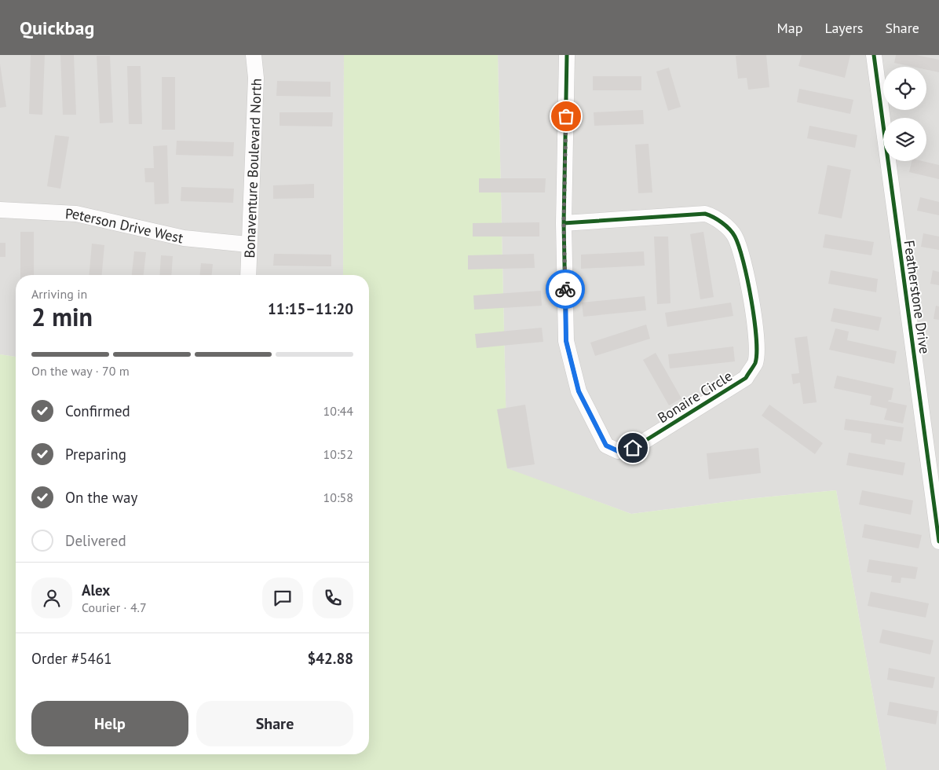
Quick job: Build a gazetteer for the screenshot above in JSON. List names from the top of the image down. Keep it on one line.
{"streets":{"street":["Bonaventure Boulevard North","Peterson Drive West","Featherstone Drive","Bonaire Circle"]},"crossings":[["Bonaventure Boulevard North","Peterson Drive West"]],"page":{"header":"Quickbag","nav":["Map","Layers","Share"],"heading":["2 min","Arriving in","11:15–11:20"],"panel":["Alex","Courier · 4.7","Order #5461","$42.88"],"bar":"On the way · 70 m","list":[["Confirmed","10:44"],["Preparing","10:52"],["On the way","10:58"],"Delivered"],"buttons":["Help","Share"]}}
